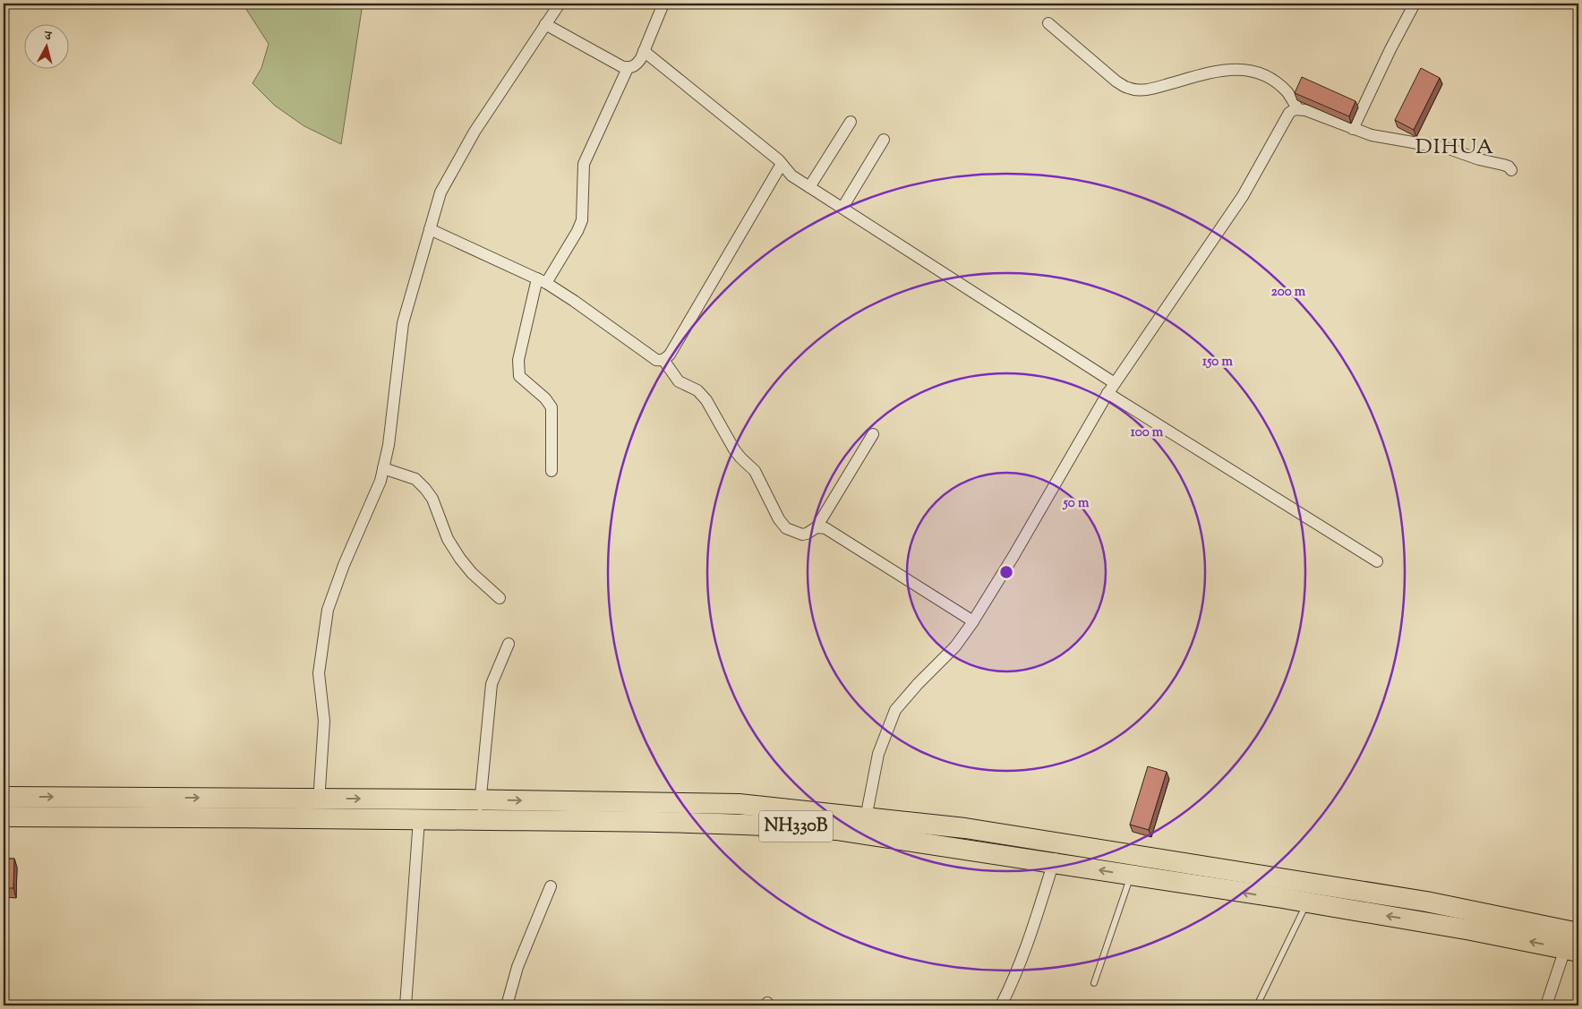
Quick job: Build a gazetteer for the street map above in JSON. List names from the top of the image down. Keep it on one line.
{"streets":{"highway":["NH330B"]},"districts":["DIHUA"],"north":"top","rings":["200 m","150 m","100 m","50 m"]}
